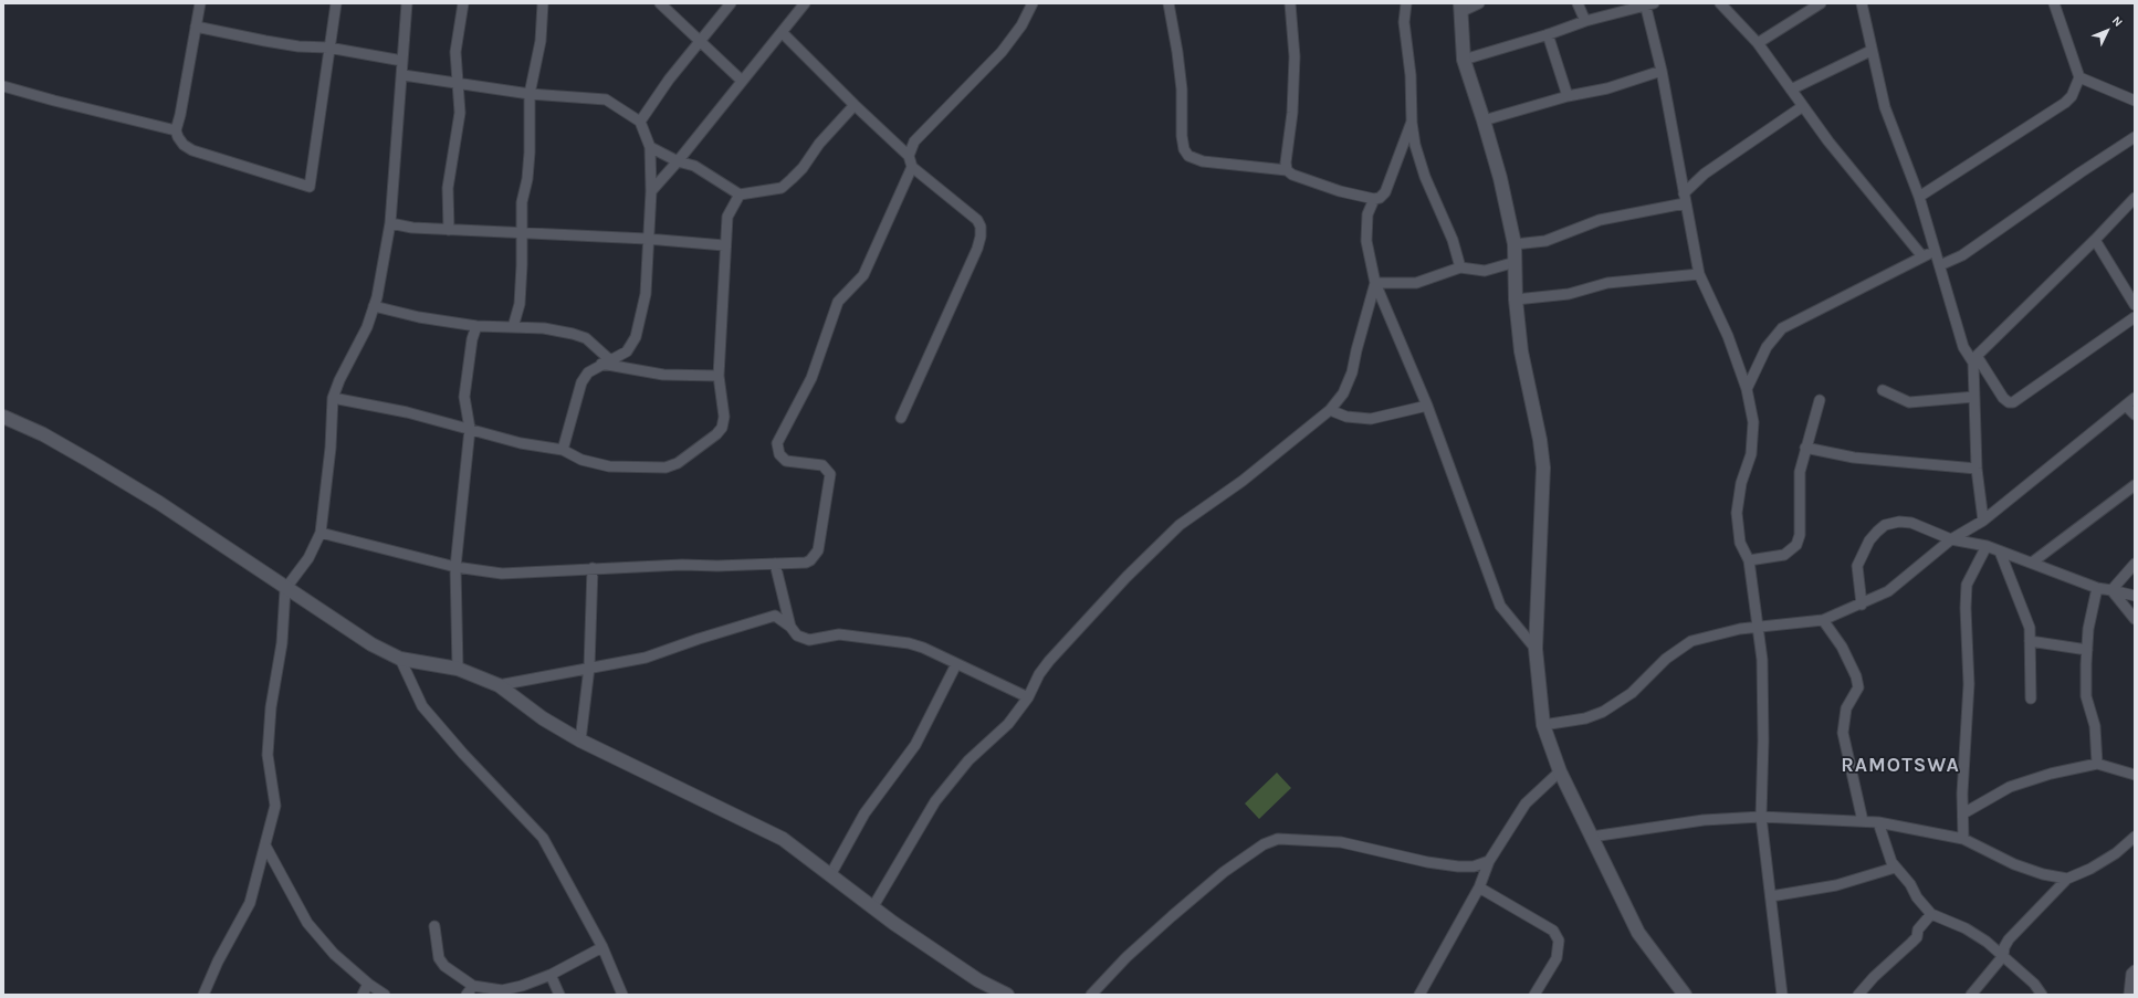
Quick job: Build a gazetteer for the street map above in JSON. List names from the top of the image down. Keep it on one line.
{"districts":["RAMOTSWA"],"north":"top right"}
